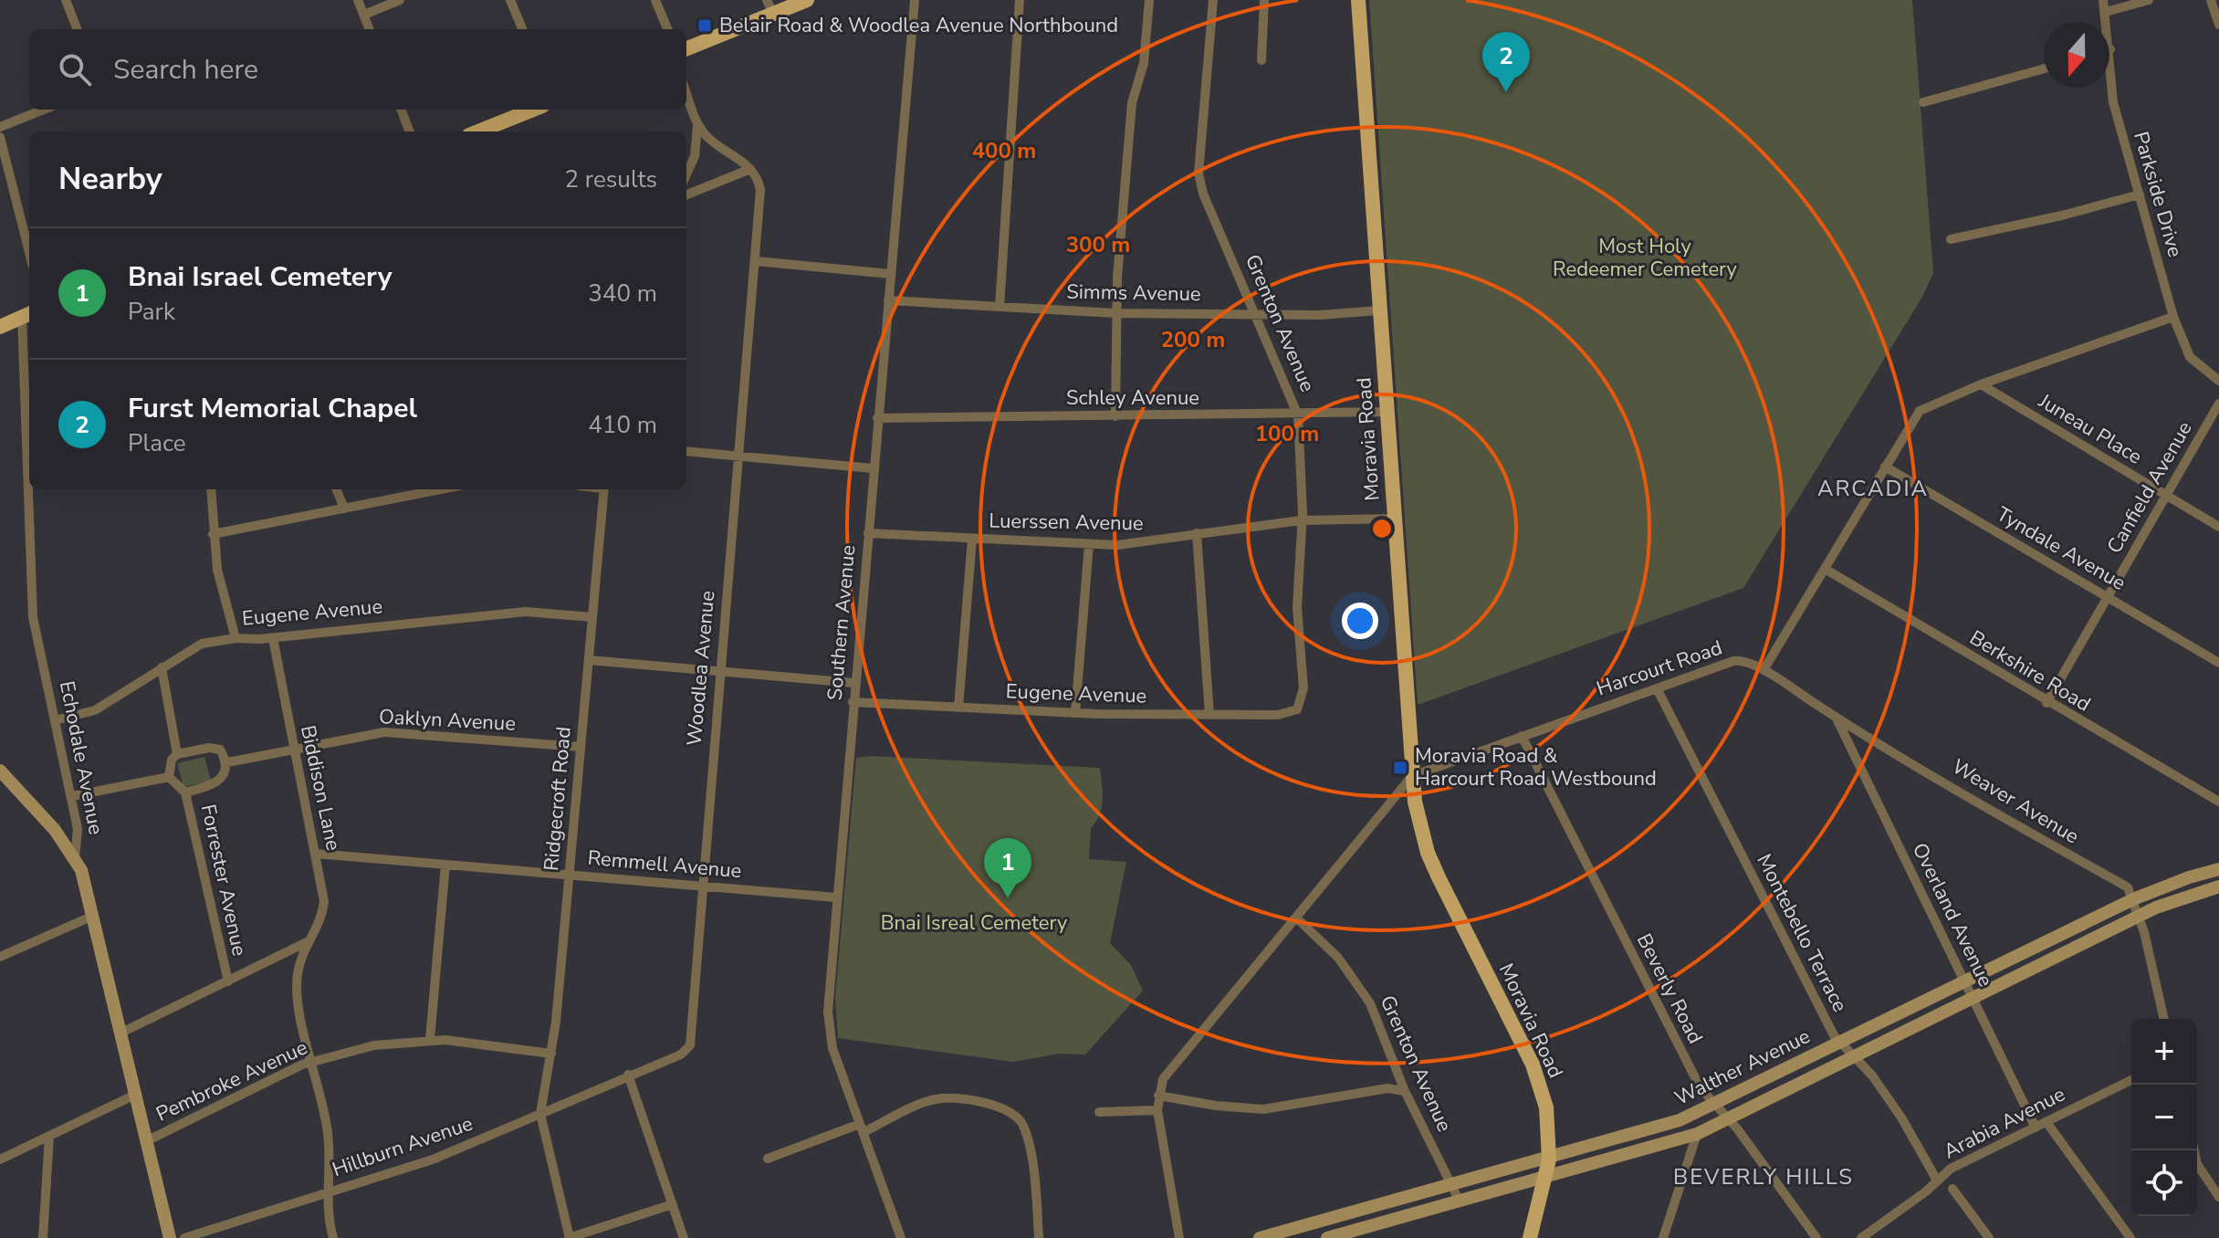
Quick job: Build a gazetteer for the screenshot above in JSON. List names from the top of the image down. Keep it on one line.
{"streets":{"main road":["Moravia Road","Echodale Avenue","Walther Avenue"],"street":["Parkside Drive","Simms Avenue","Grenton Avenue","Schley Avenue","Juneau Place","Canfield Avenue","Luerssen Avenue","Tyndale Avenue","Eugene Avenue","Southern Avenue","Woodlea Avenue","Harcourt Road","Berkshire Road","Oaklyn Avenue","Biddison Lane","Ridgecroft Road","Weaver Avenue","Remmell Avenue","Forrester Avenue","Overland Avenue","Montebello Terrace","Beverly Road","Pembroke Avenue","Arabia Avenue","Hillburn Avenue"]},"crossings":[["Simms Avenue","Grenton Avenue"],["Simms Avenue","Moravia Road"],["Simms Avenue","Southern Avenue"],["Grenton Avenue","Schley Avenue"],["Grenton Avenue","Luerssen Avenue"],["Grenton Avenue","Eugene Avenue"],["Grenton Avenue","Walther Avenue"],["Schley Avenue","Moravia Road"],["Schley Avenue","Southern Avenue"],["Juneau Place","Canfield Avenue"],["Moravia Road","Luerssen Avenue"],["Moravia Road","Harcourt Road"],["Moravia Road","Walther Avenue"],["Canfield Avenue","Tyndale Avenue"],["Canfield Avenue","Berkshire Road"],["Luerssen Avenue","Southern Avenue"],["Eugene Avenue","Southern Avenue"],["Eugene Avenue","Echodale Avenue"],["Eugene Avenue","Biddison Lane"],["Eugene Avenue","Ridgecroft Road"],["Southern Avenue","Remmell Avenue"],["Woodlea Avenue","Remmell Avenue"],["Woodlea Avenue","Hillburn Avenue"],["Harcourt Road","Weaver Avenue"],["Harcourt Road","Montebello Terrace"],["Harcourt Road","Beverly Road"],["Oaklyn Avenue","Biddison Lane"],["Oaklyn Avenue","Ridgecroft Road"],["Oaklyn Avenue","Forrester Avenue"],["Echodale Avenue","Pembroke Avenue"],["Biddison Lane","Remmell Avenue"],["Biddison Lane","Pembroke Avenue"],["Biddison Lane","Hillburn Avenue"],["Ridgecroft Road","Remmell Avenue"],["Ridgecroft Road","Pembroke Avenue"],["Ridgecroft Road","Hillburn Avenue"],["Weaver Avenue","Overland Avenue"],["Weaver Avenue","Walther Avenue"],["Overland Avenue","Walther Avenue"],["Overland Avenue","Arabia Avenue"],["Montebello Terrace","Walther Avenue"],["Montebello Terrace","Arabia Avenue"],["Beverly Road","Walther Avenue"]],"districts":["ARCADIA","BEVERLY HILLS"],"parks":["Most Holy Redeemer Cemetery","Bnai Isreal Cemetery"],"places":{"transit":["Belair Road & Woodlea Avenue Northbound","Moravia Road & Harcourt Road Westbound"]},"north":"bottom","page":{"search":"Search here","pins":["2","1"],"heading":["Nearby","2 results"],"list":[{"mark":"1","name":"Bnai Israel Cemetery","note":"Park","value":"340 m"},{"mark":"2","name":"Furst Memorial Chapel","note":"Place","value":"410 m"}],"map_buttons":["+","−"]},"rings":["400 m","300 m","200 m","100 m"]}
